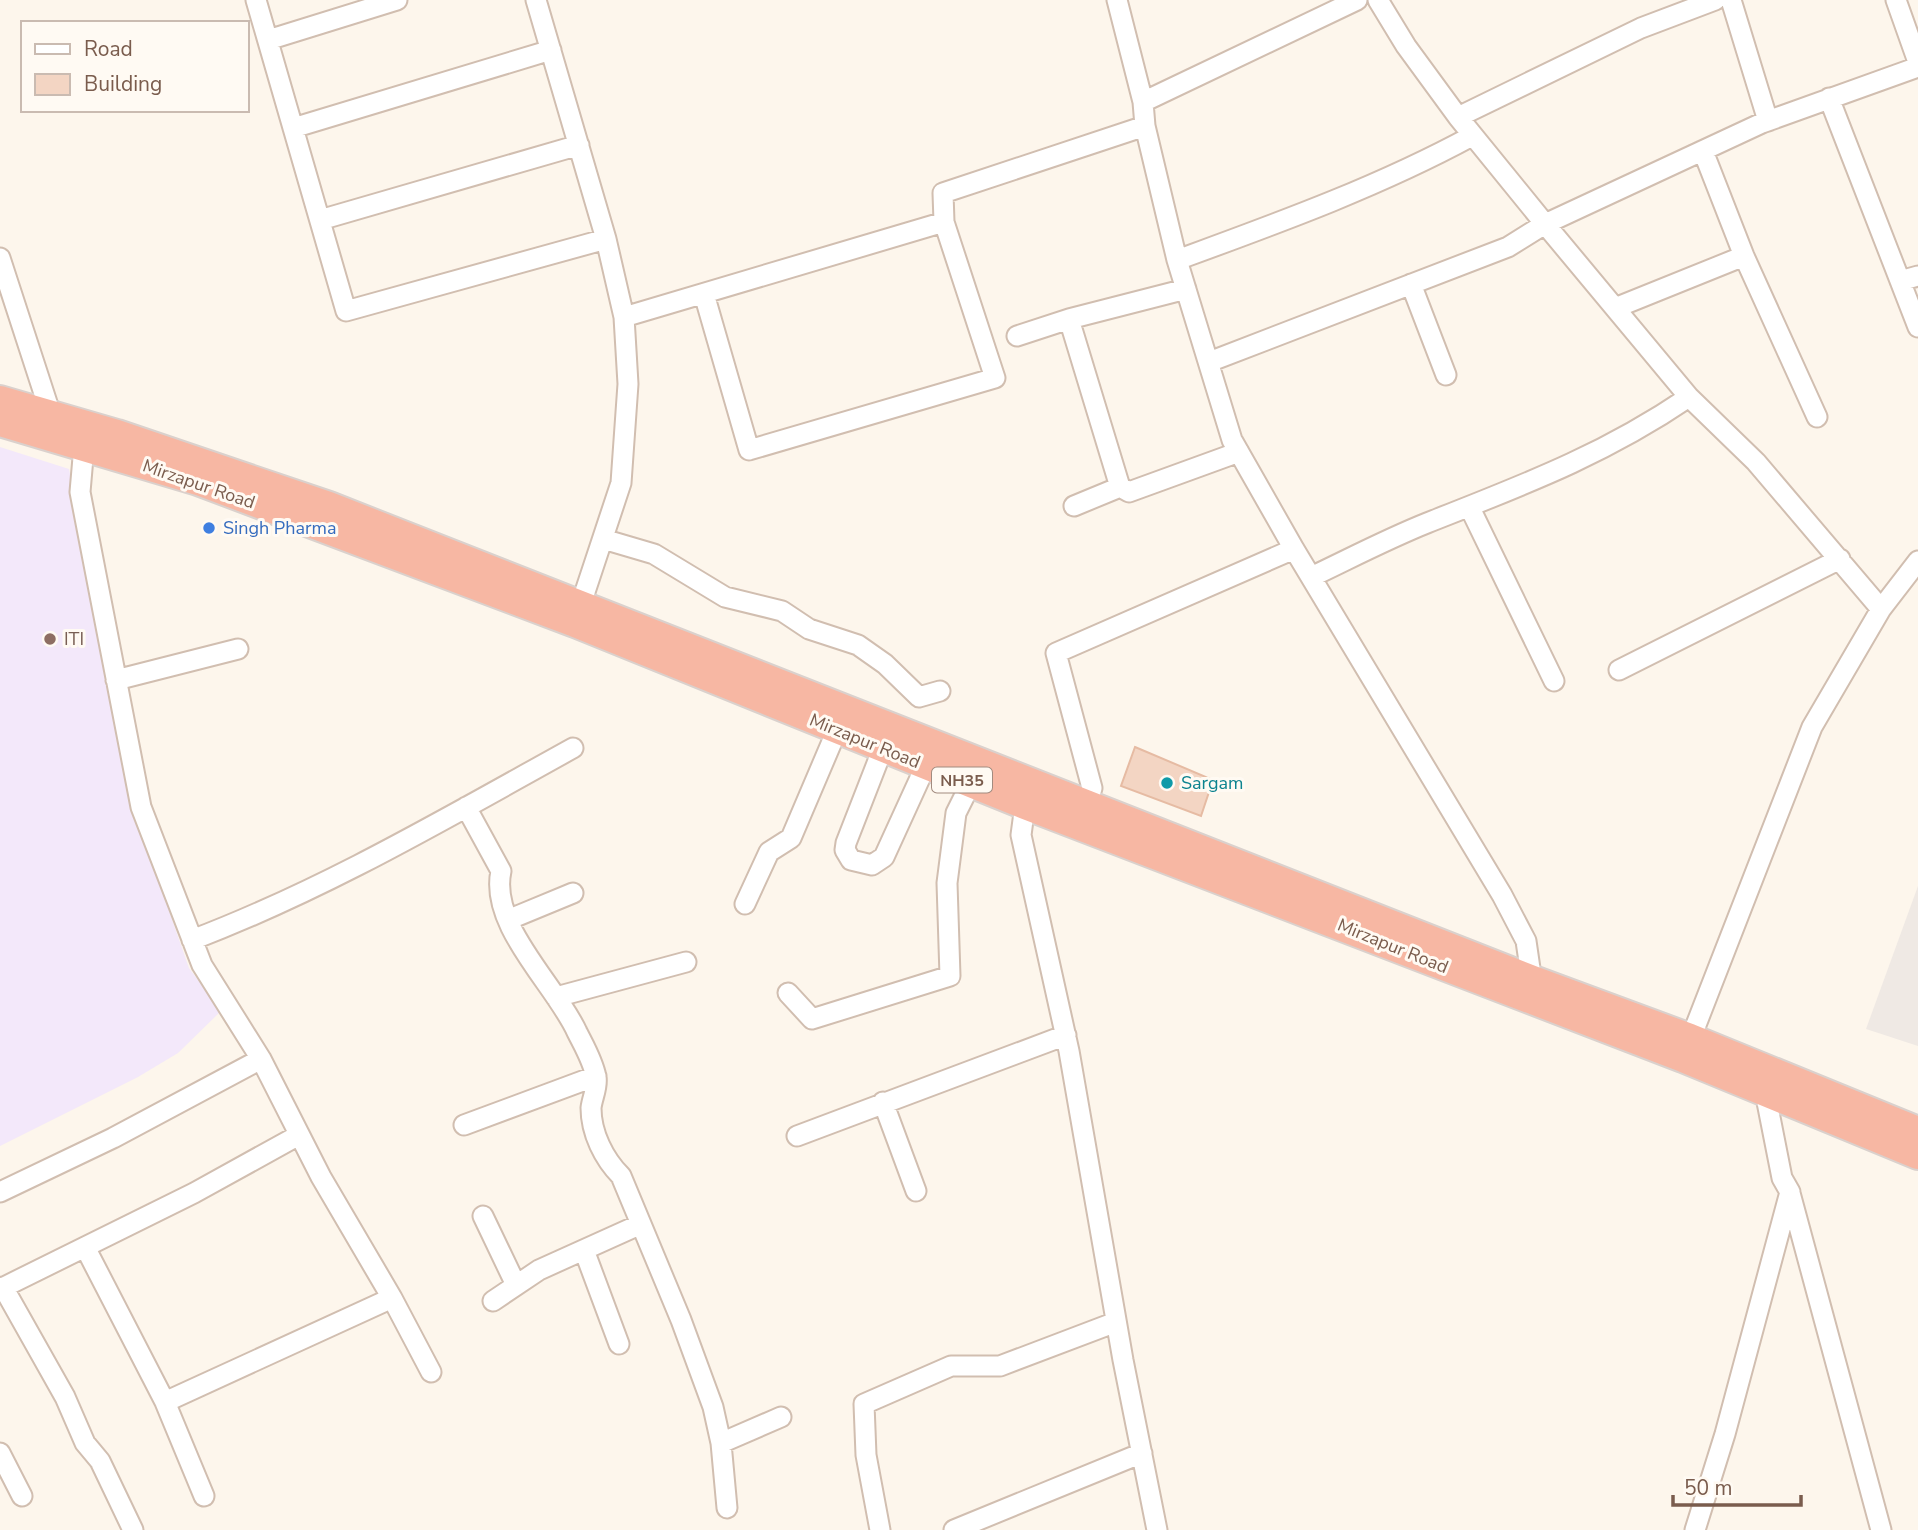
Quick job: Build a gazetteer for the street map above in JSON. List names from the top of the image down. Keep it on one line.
{"streets":{"highway":["Mirzapur Road","NH35"]},"places":["Singh Pharma","ITI","Sargam"],"legend":["Road","Building"],"scale_bar":"50 m"}
